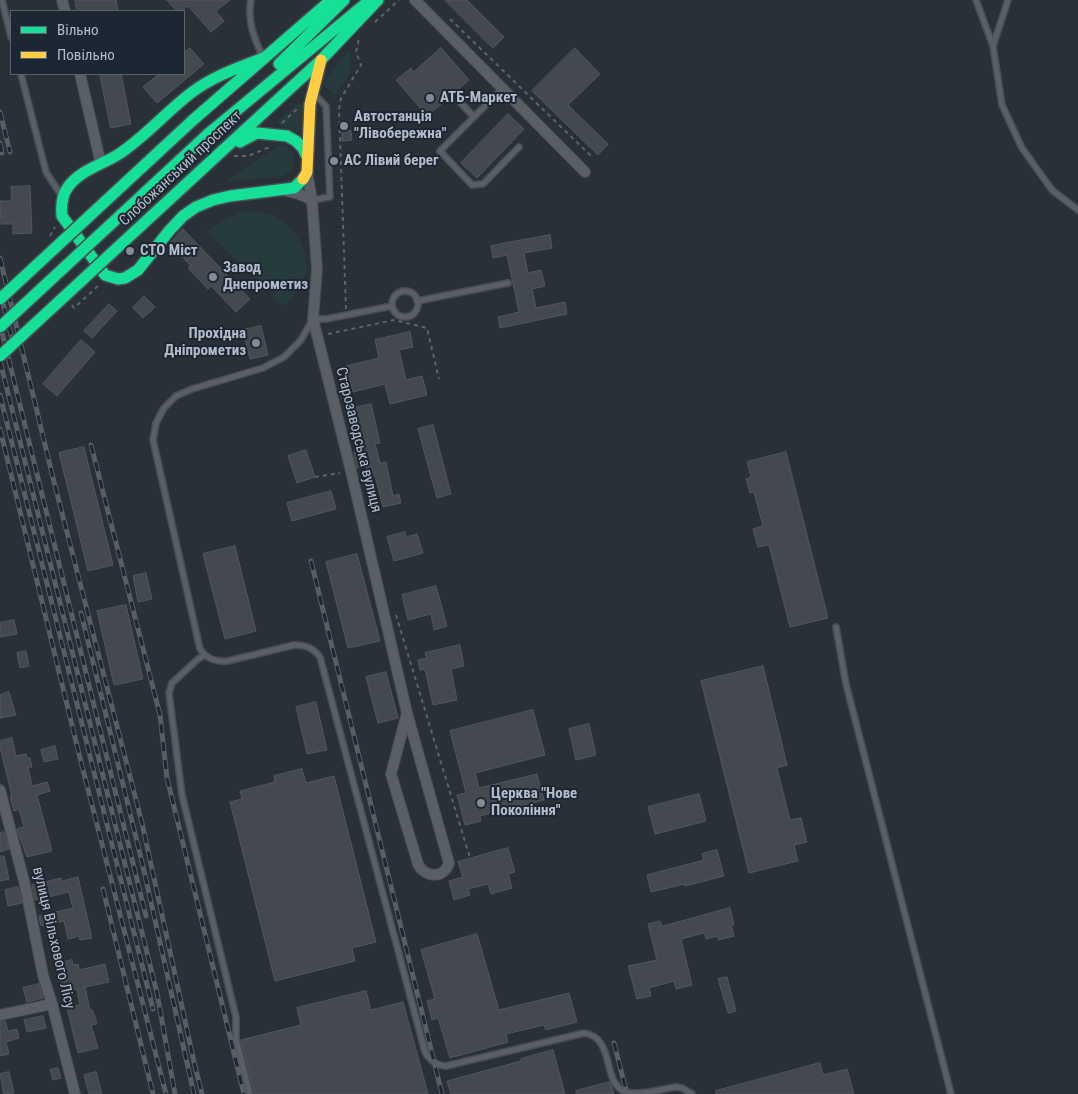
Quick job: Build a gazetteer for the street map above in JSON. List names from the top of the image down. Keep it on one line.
{"streets":{"main road":["Слобожанський проспект"],"street":["Старозаводська вулиця","вулиця Вільхового Лісу"]},"places":["АТБ-Маркет","Автостанція \"Лівобережна\"","АС Лівий берег","СТО Міст","Завод Днепрометиз","Прохідна Дніпрометиз","Церква \"Нове Покоління\""],"legend":["Вільно","Повільно"]}
